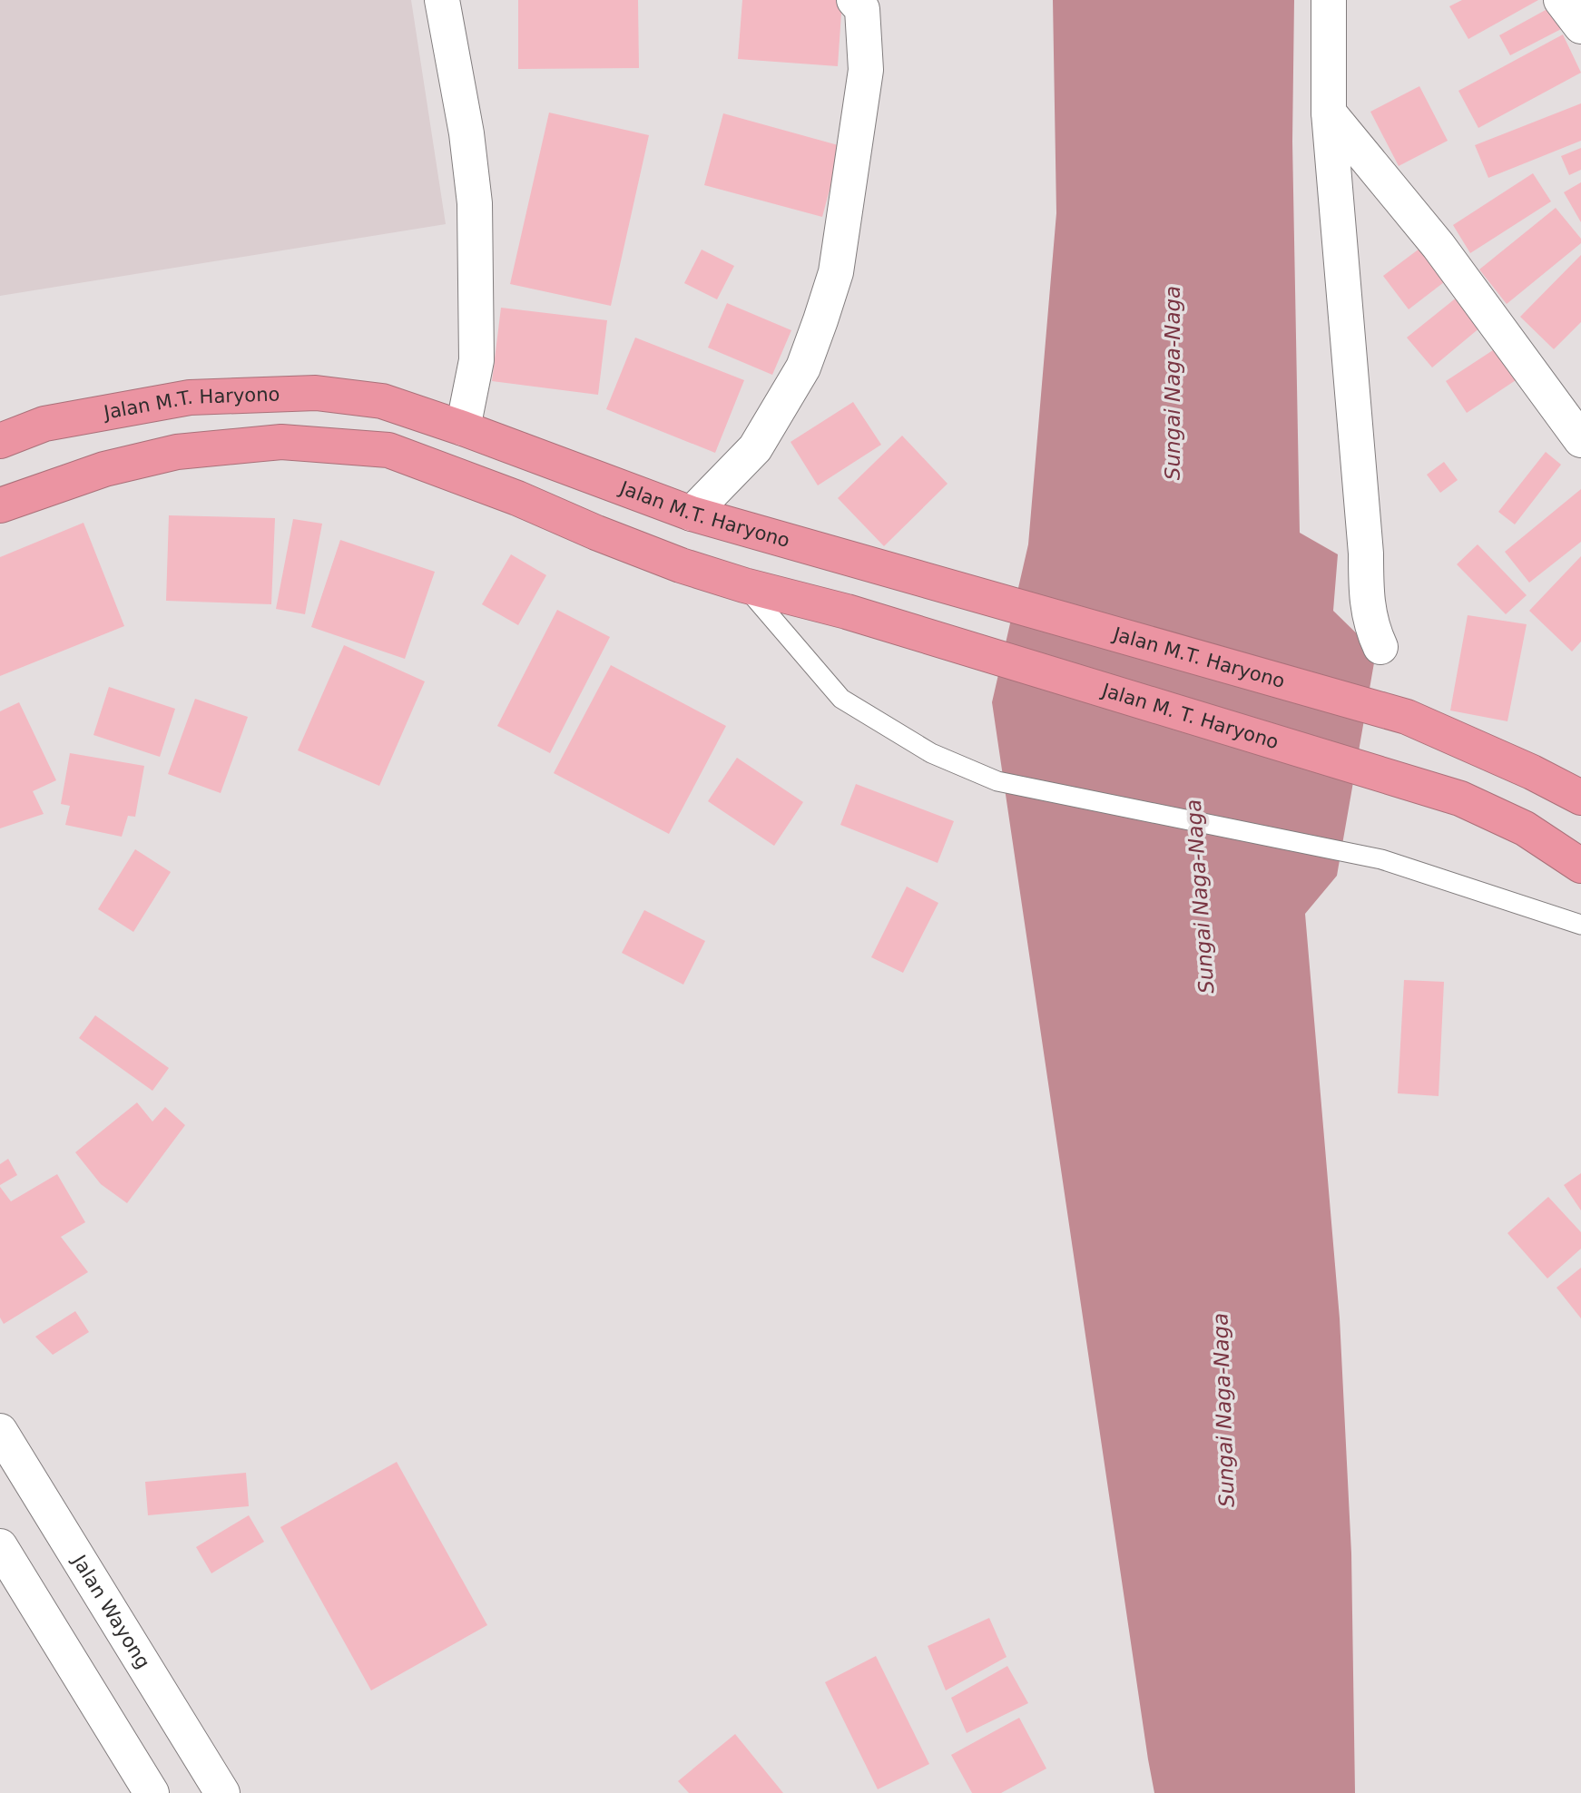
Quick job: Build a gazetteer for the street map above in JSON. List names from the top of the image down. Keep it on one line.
{"streets":{"highway":["Jalan M.T. Haryono","Jalan M. T. Haryono"],"street":["Jalan Wayong"]},"water":["Sungai Naga-Naga"]}
